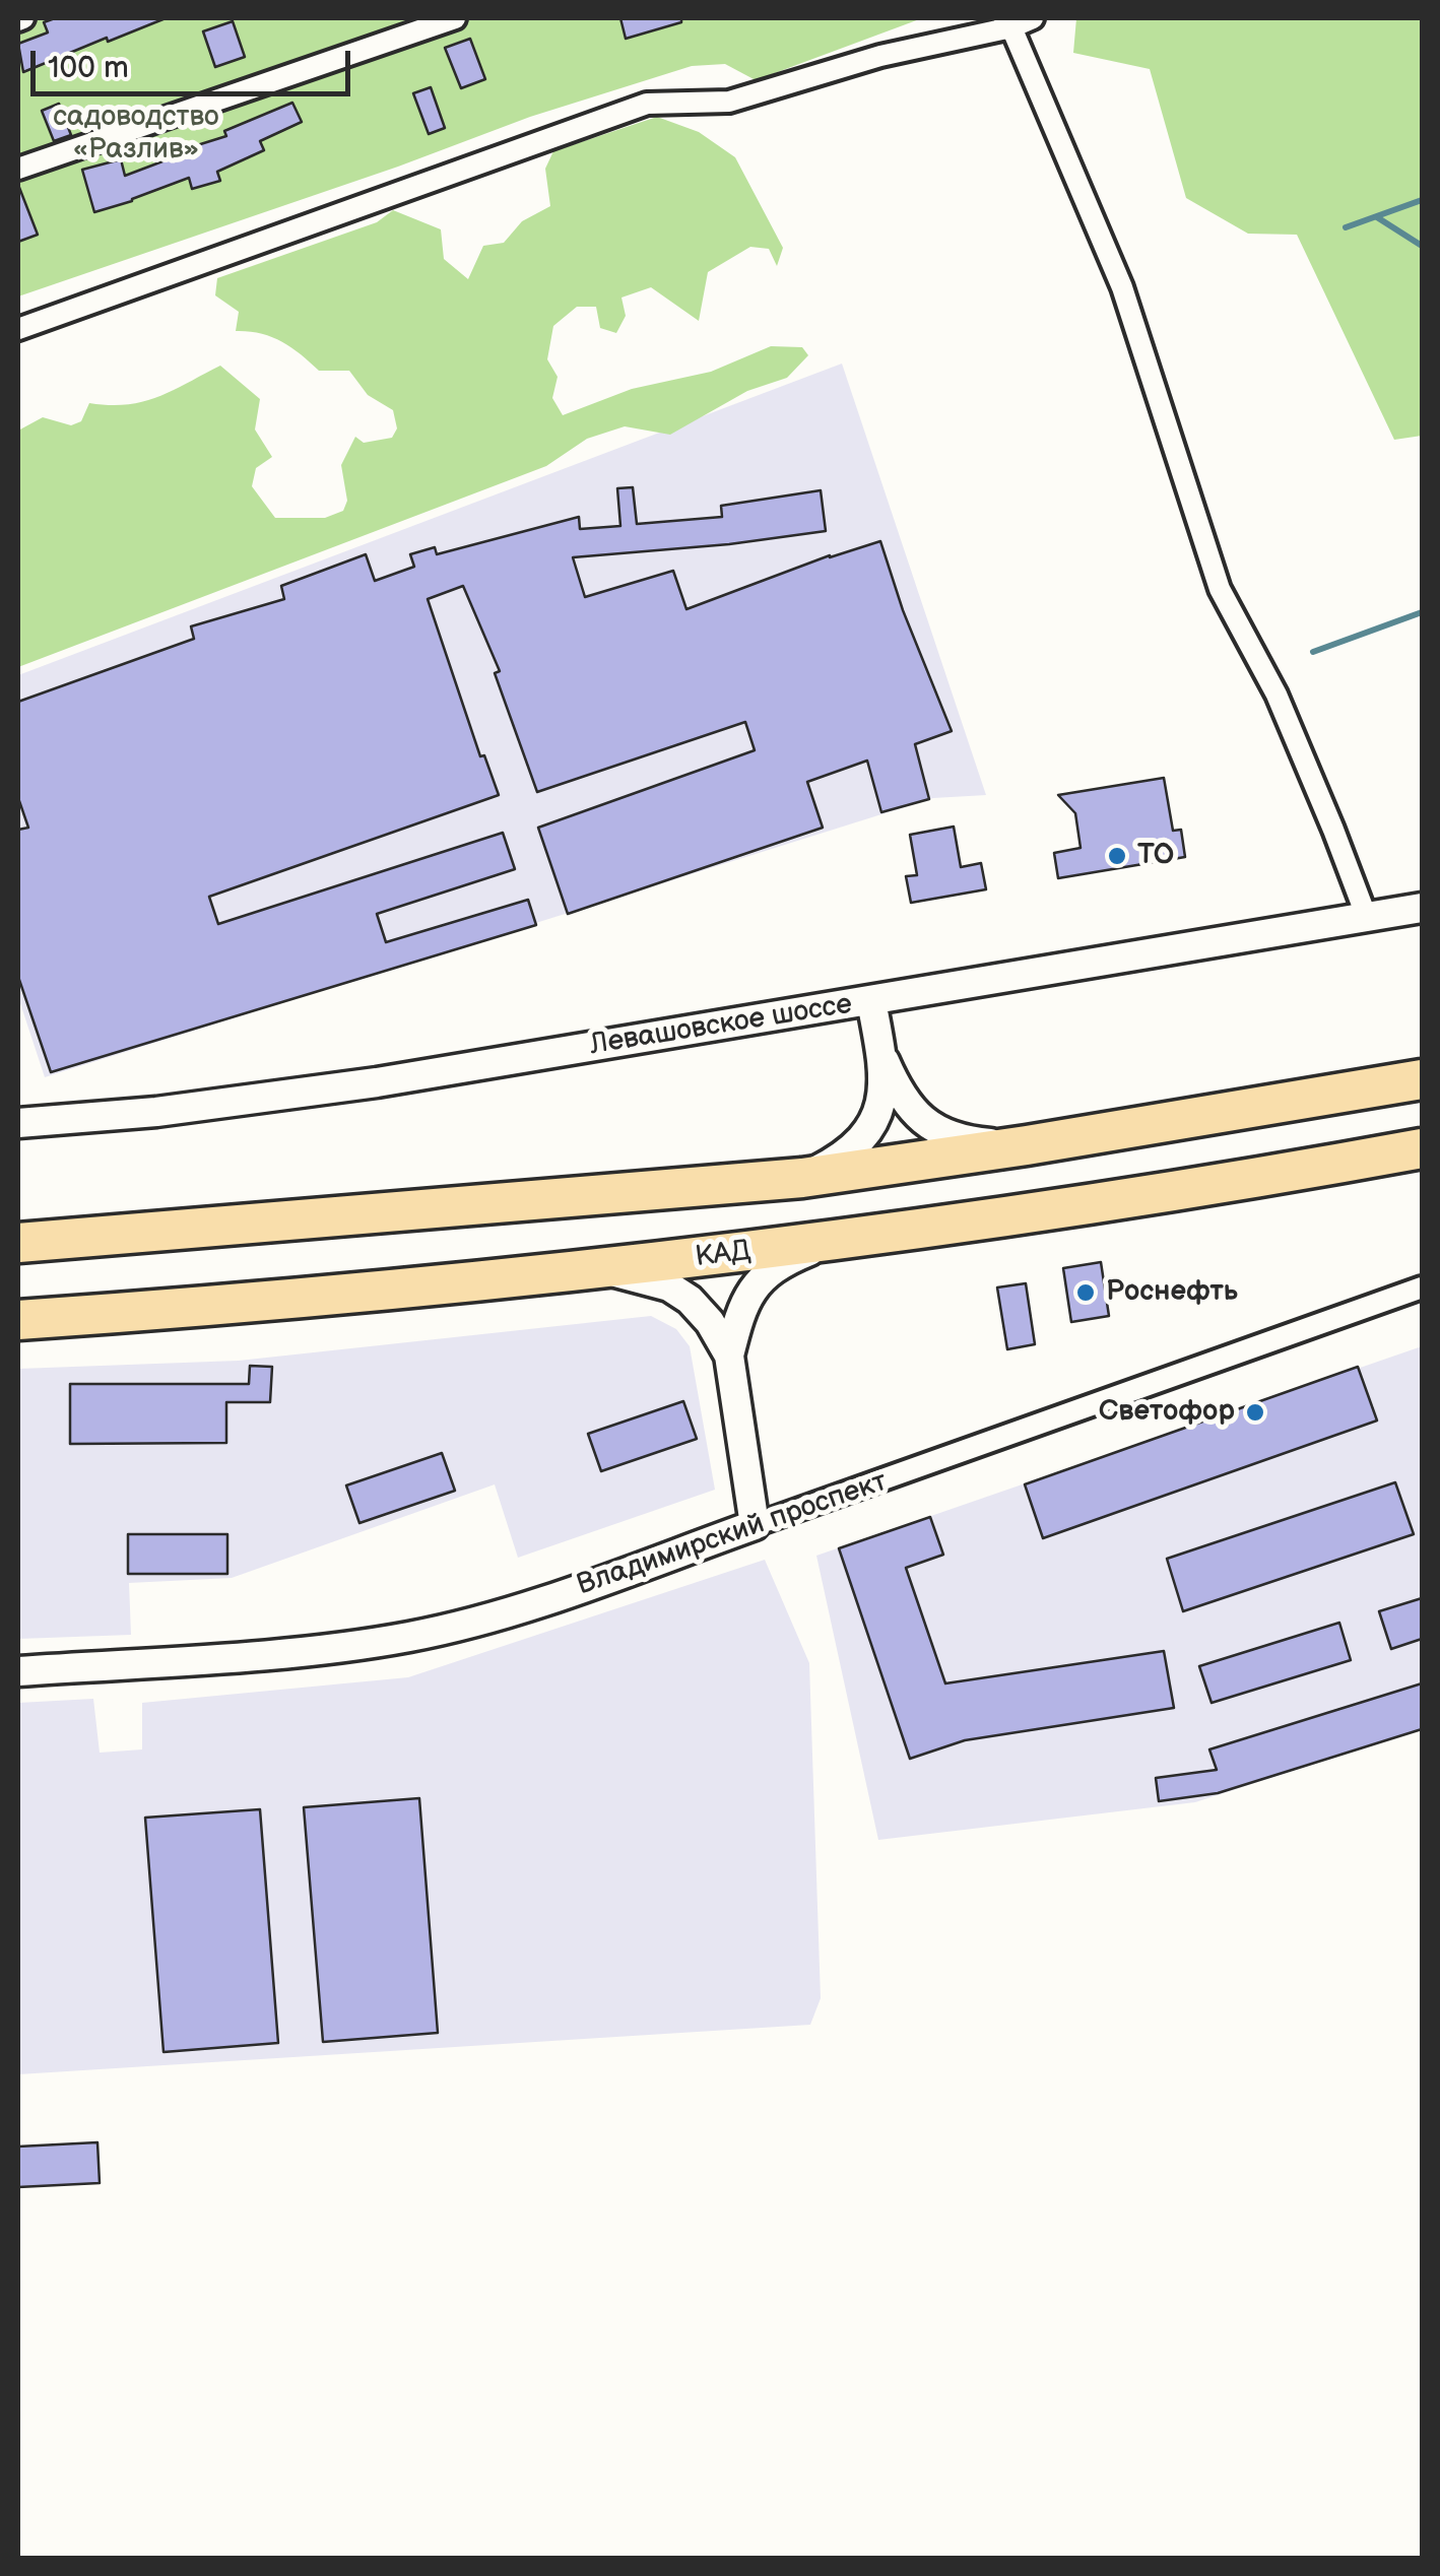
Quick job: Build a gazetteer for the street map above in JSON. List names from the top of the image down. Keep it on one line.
{"streets":{"highway":["КАД"],"main road":["Левашовское шоссе","Владимирский проспект"]},"parks":["садоводство «Разлив»"],"places":["ТО","Роснефть","Светофор"],"scale_bar":"100 m"}
